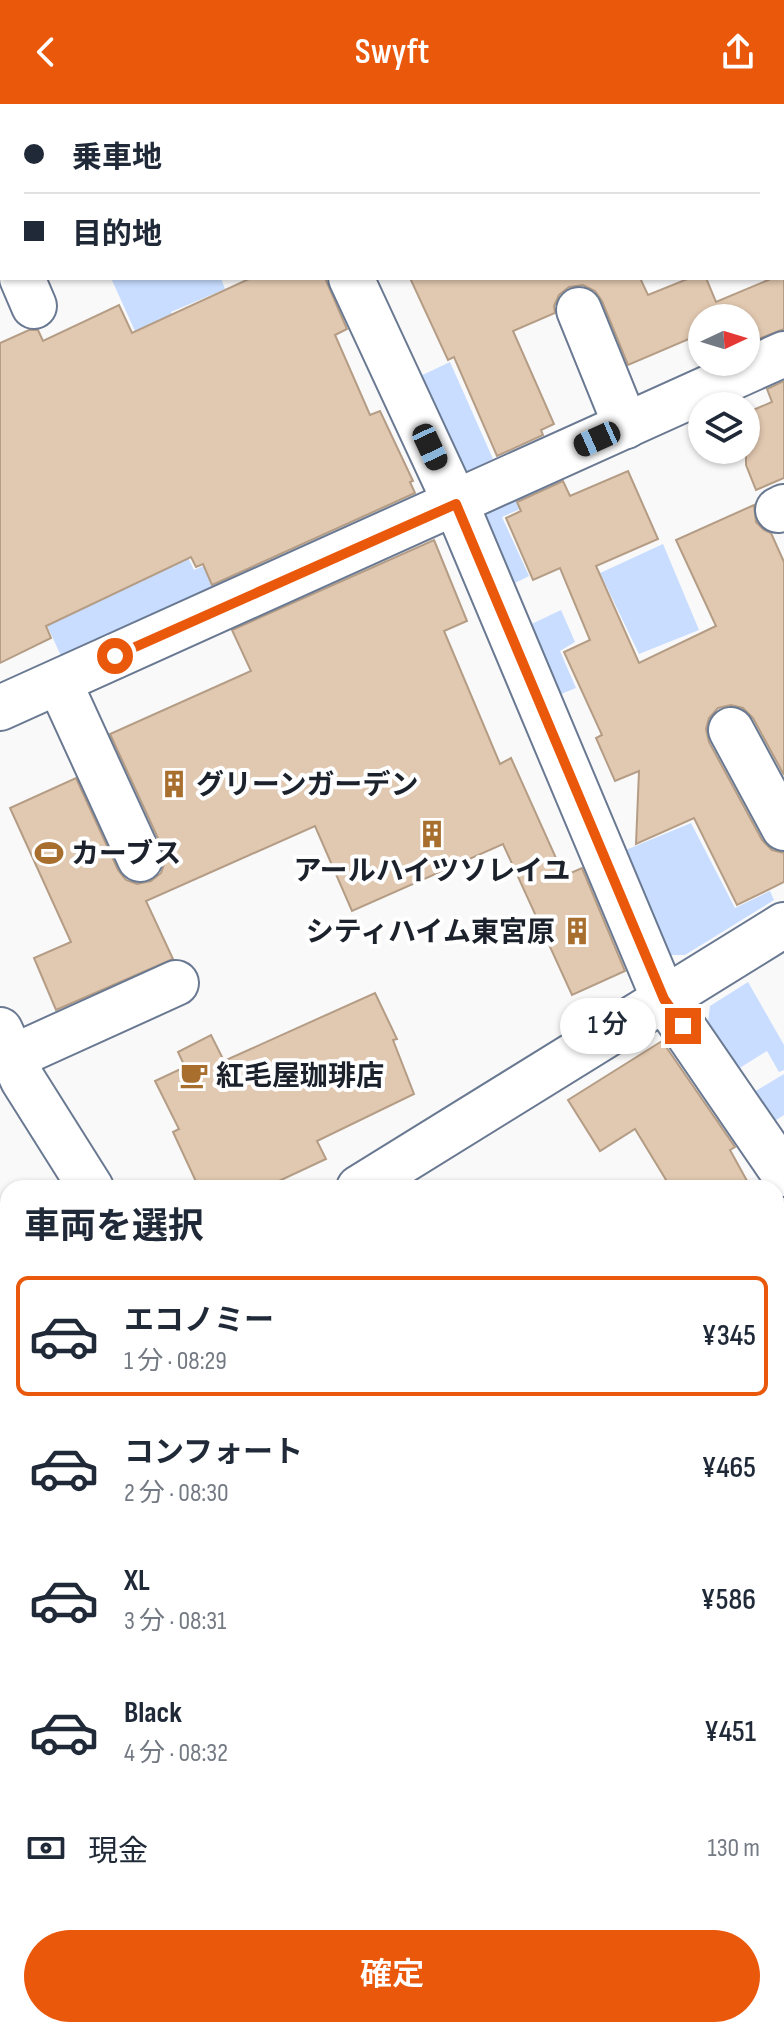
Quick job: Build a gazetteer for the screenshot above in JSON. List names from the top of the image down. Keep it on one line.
{"places":{"building":["グリーンガーデン","アールハイツソレイユ","シティハイム東宮原"],"sports":["カーブス"],"cafe":["紅毛屋珈琲店"]},"north":"right","page":{"header":"Swyft","banner":["乗車地","目的地"],"bubble":"1 分","heading":"車両を選択","list":[{"name":"エコノミー","note":"1 分 · 08:29","value":"¥345"},{"name":"コンフォート","note":"2 分 · 08:30","value":"¥465"},{"name":"XL","note":"3 分 · 08:31","value":"¥586"},{"name":"Black","note":"4 分 · 08:32","value":"¥451"}],"pay":["現金","130 m"],"buttons":"確定"}}
